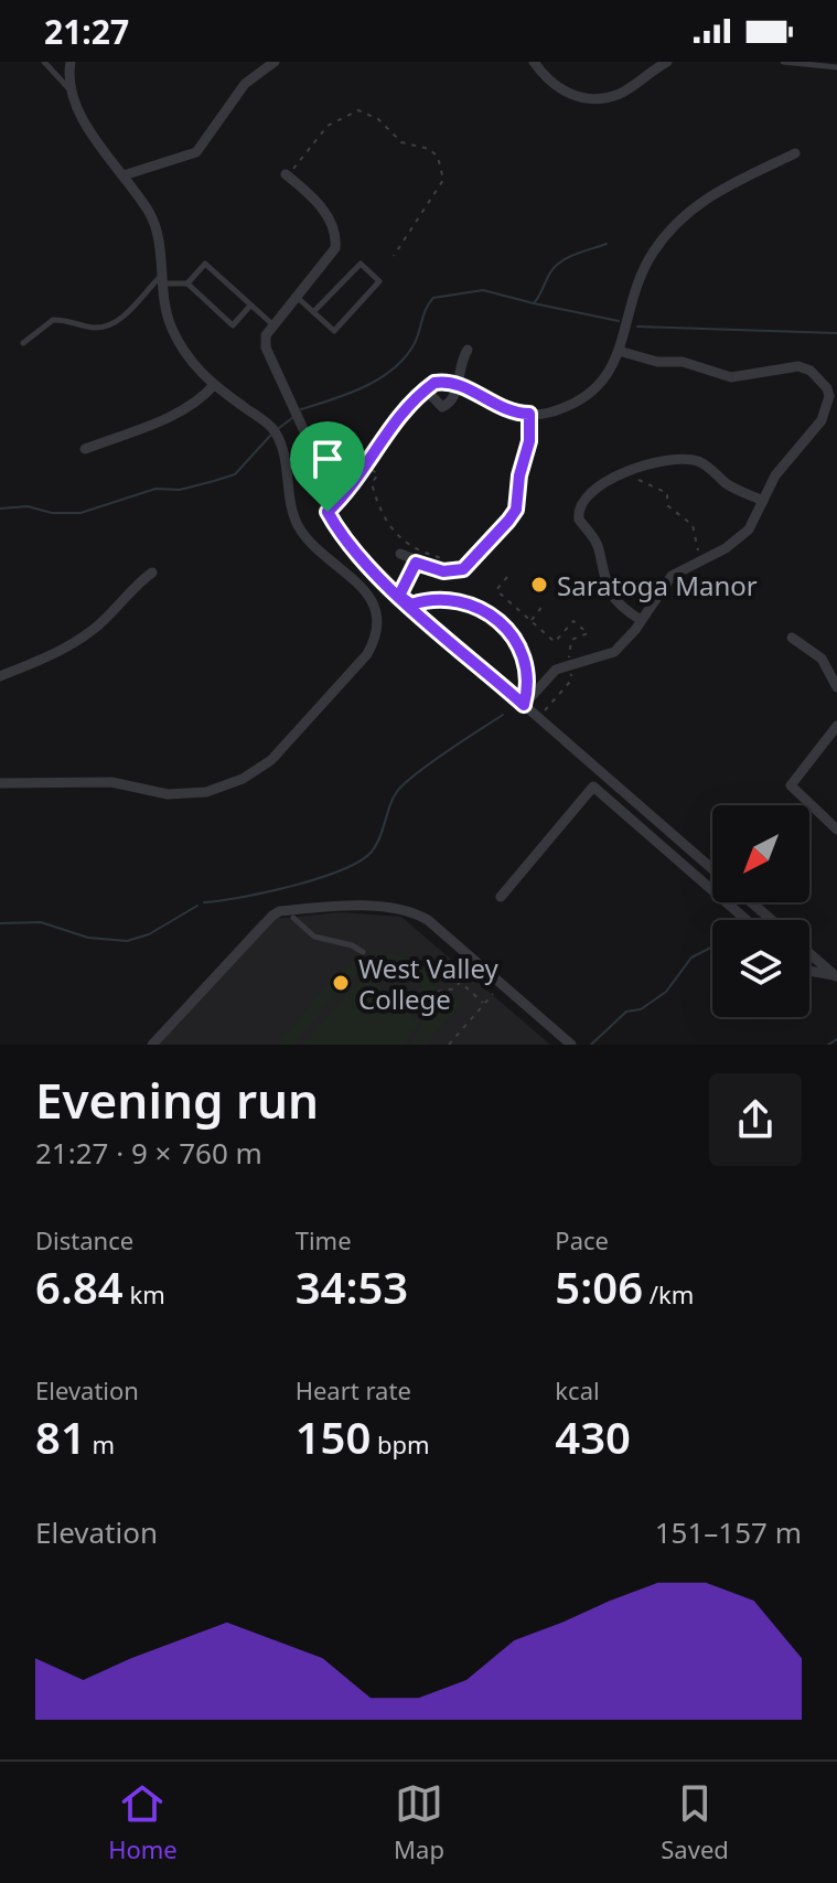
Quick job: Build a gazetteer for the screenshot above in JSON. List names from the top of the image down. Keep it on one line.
{"places":["Saratoga Manor","West Valley College"],"north":"bottom left","page":{"status":"21:27","heading":["Evening run","21:27 · 9 × 760 m"],"stats":[["Distance","6.84 km"],["Time","34:53"],["Pace","5:06 /km"],["Elevation","81 m"],["Heart rate","150 bpm"],["kcal","430"]],"chart":["Elevation","151–157 m"],"tabs":["Home","Map","Saved"]}}
